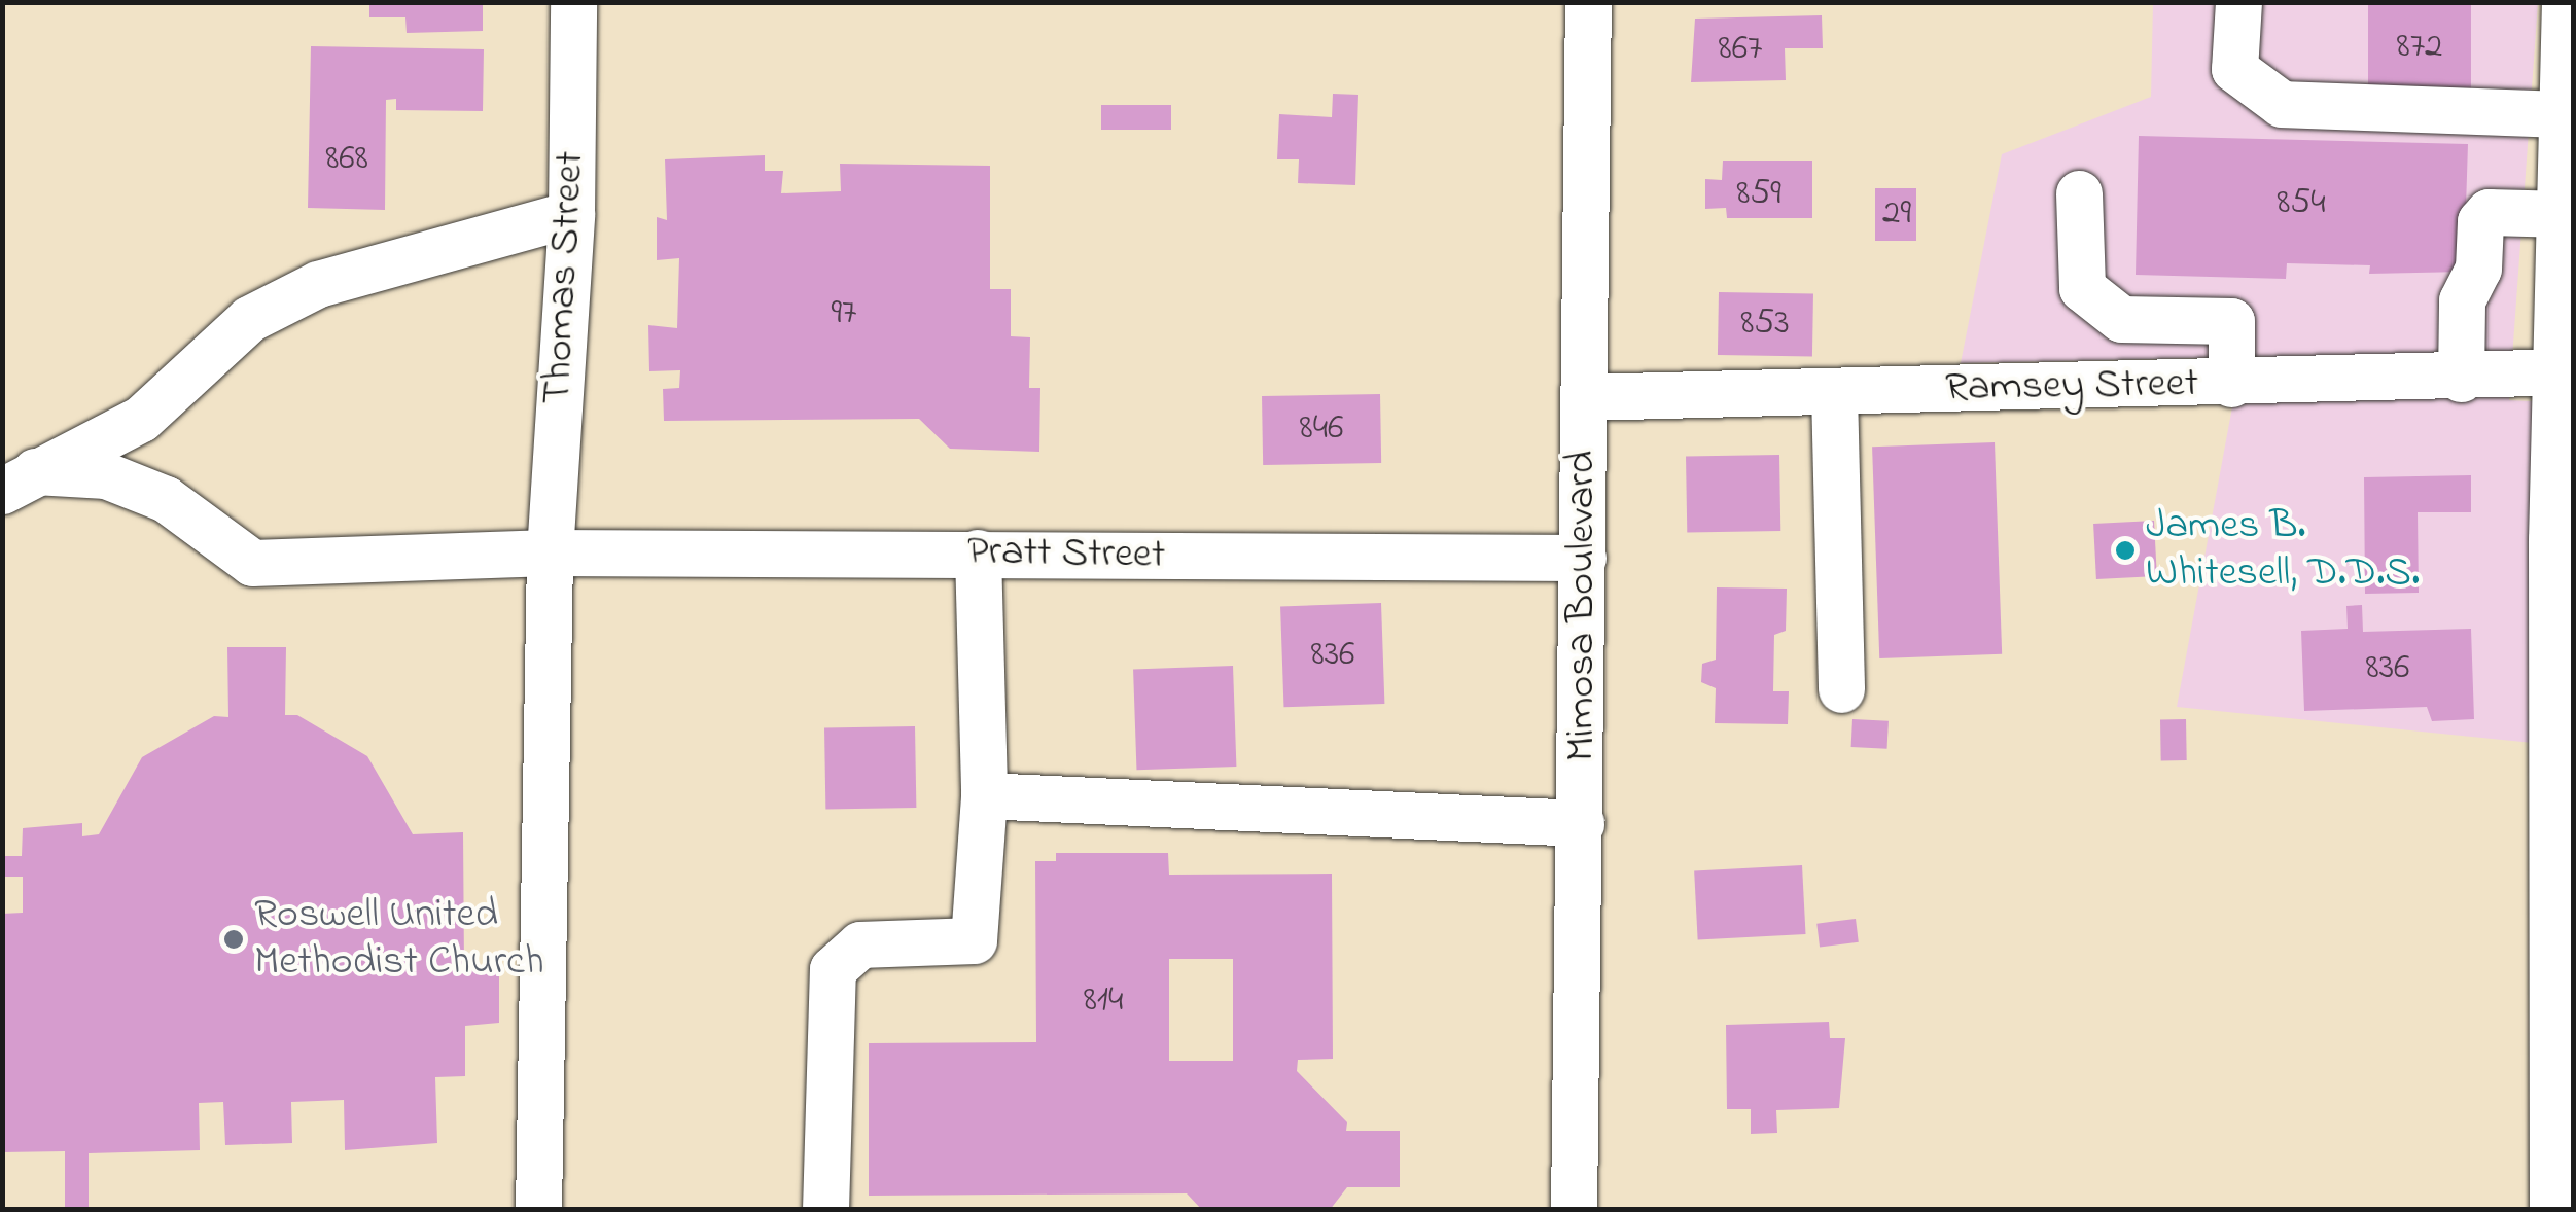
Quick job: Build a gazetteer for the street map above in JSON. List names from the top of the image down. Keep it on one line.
{"streets":{"street":["Thomas Street","Ramsey Street","Pratt Street","Mimosa Boulevard"]},"crossings":[["Thomas Street","Pratt Street"],["Ramsey Street","Mimosa Boulevard"],["Pratt Street","Mimosa Boulevard"]],"places":["James B. Whitesell, D.D.S.","Roswell United Methodist Church"],"house_numbers":["872","867","868","859","854","29","97","853","846","836","836","814"]}
